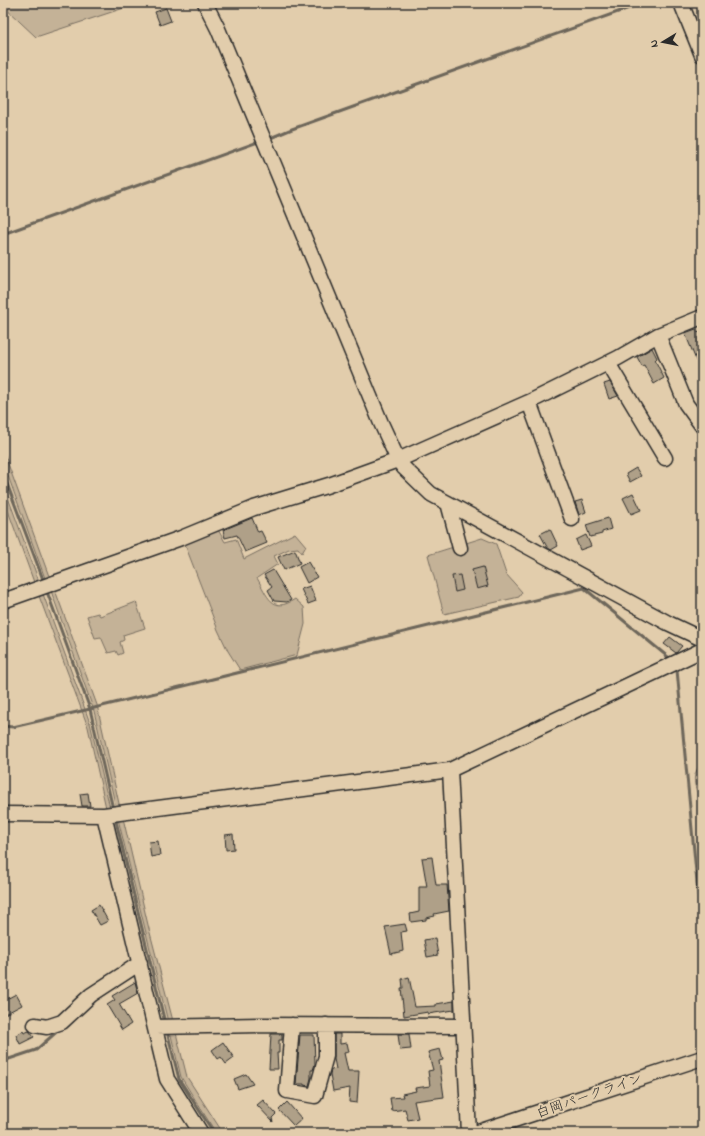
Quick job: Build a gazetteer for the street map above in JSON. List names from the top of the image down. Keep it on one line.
{"streets":{"street":["白岡パークライン"]},"north":"left"}
